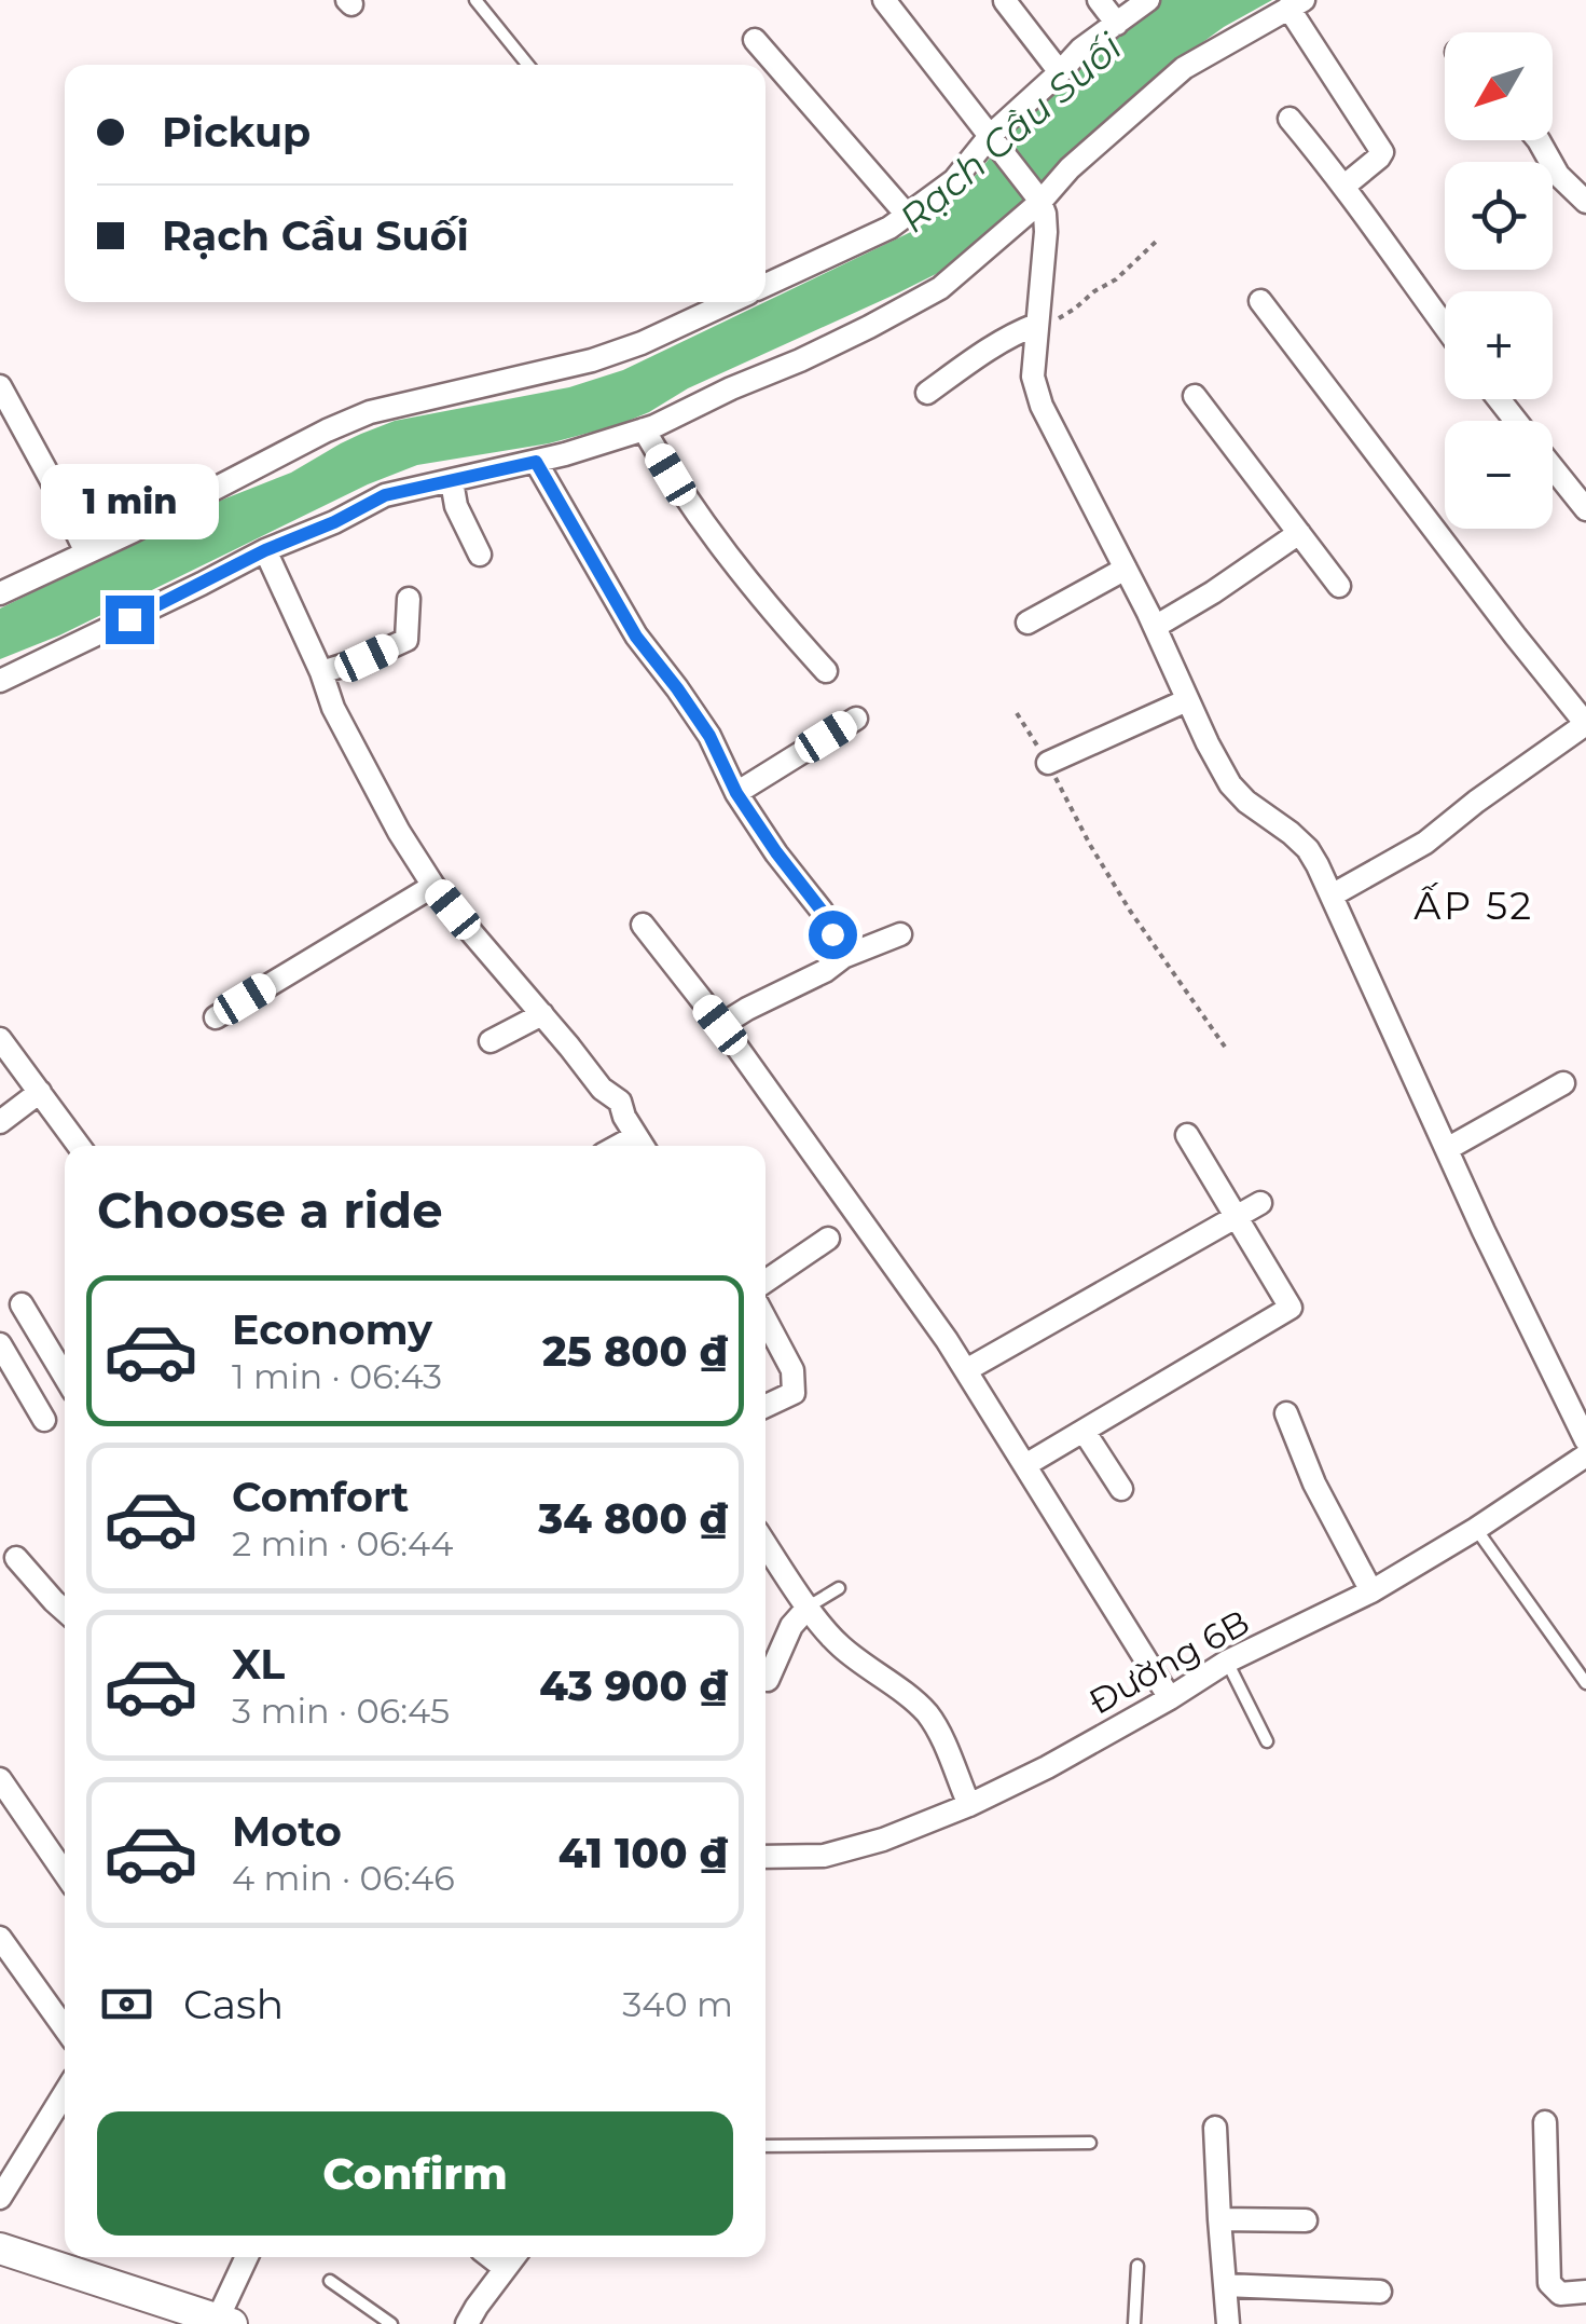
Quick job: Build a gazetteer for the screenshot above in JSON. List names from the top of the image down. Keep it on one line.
{"streets":{"street":["Đường 6B"]},"districts":["ẤP 52"],"water":["Rạch Cầu Suối"],"north":"bottom left","page":{"map_buttons":["+","−"],"banner":["Pickup","Rạch Cầu Suối"],"bubble":"1 min","heading":"Choose a ride","list":[{"name":"Economy","note":"1 min · 06:43","value":"25 800 ₫"},{"name":"Comfort","note":"2 min · 06:44","value":"34 800 ₫"},{"name":"XL","note":"3 min · 06:45","value":"43 900 ₫"},{"name":"Moto","note":"4 min · 06:46","value":"41 100 ₫"}],"pay":["Cash","340 m"],"buttons":"Confirm"}}
